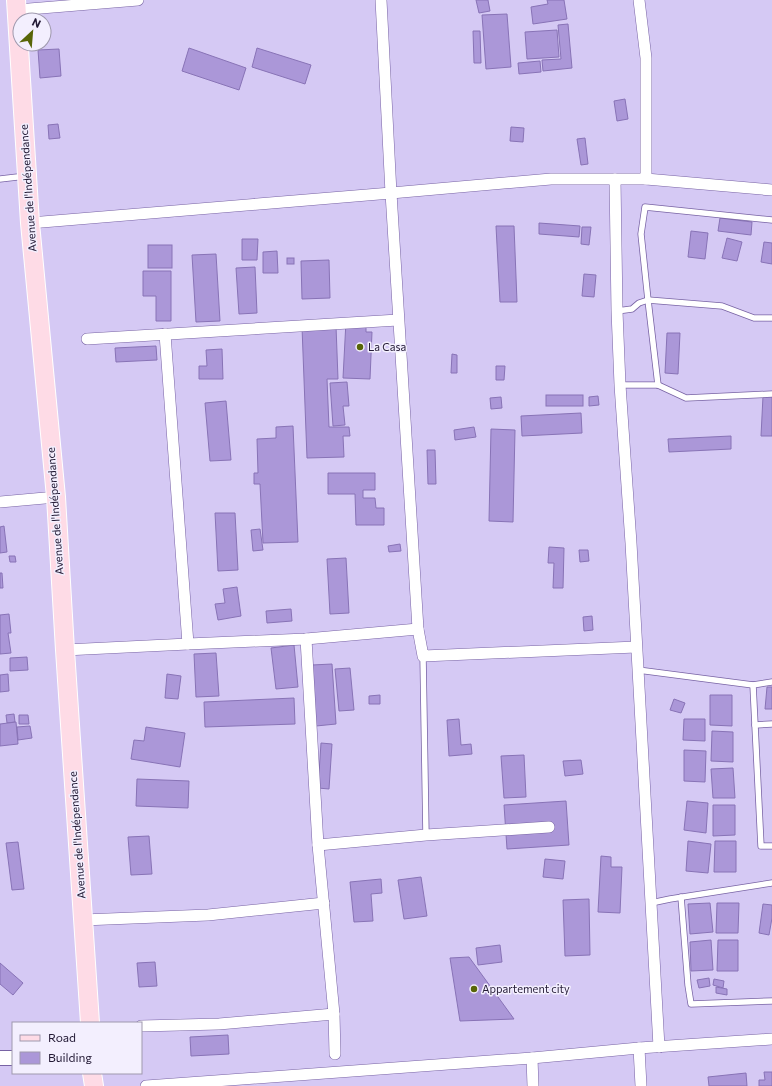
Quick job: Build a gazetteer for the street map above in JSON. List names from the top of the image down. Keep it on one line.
{"streets":{"main road":["Avenue de l'Indépendance"]},"places":["La Casa","Appartement city"],"legend":["Road","Building"],"north":"top right"}
